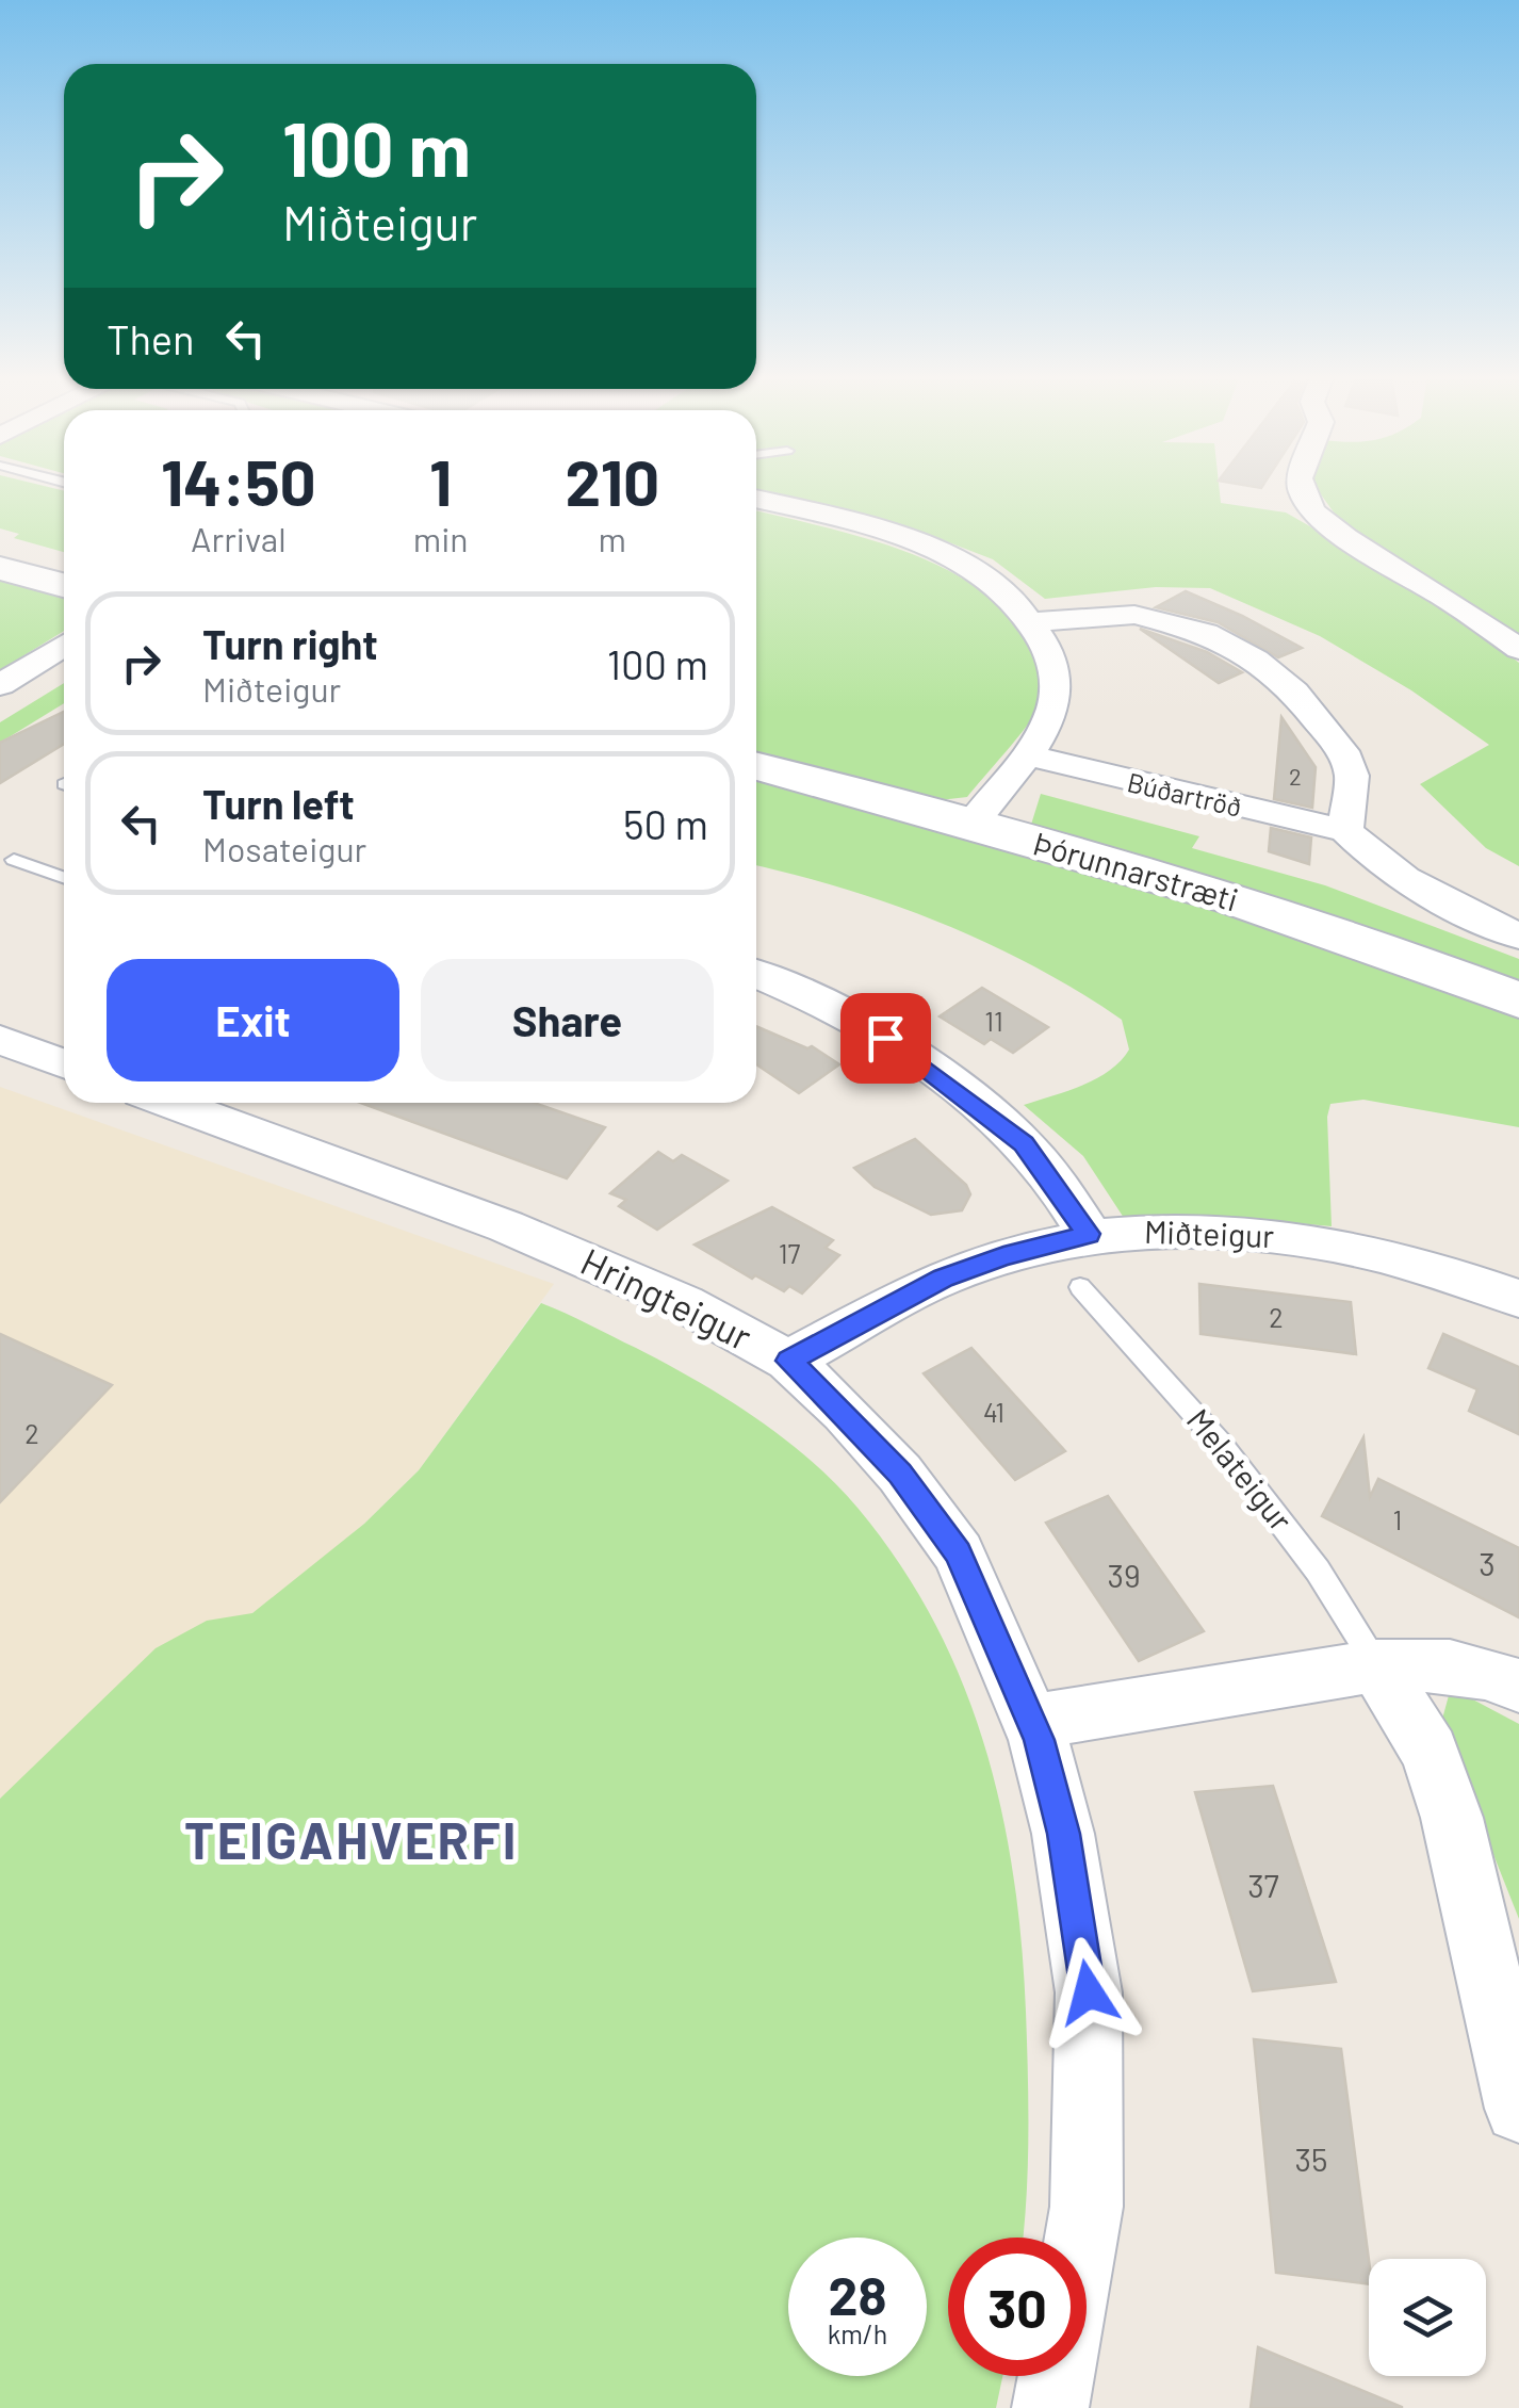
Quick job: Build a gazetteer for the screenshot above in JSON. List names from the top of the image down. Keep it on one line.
{"streets":{"street":["Búðartröð","Þórunnarstræti","Miðteigur","Hringteigur","Melateigur"]},"crossings":[["Miðteigur","Hringteigur"]],"districts":["TEIGAHVERFI"],"house_numbers":["2","11","17","2","41","2","1","3","39","37","35"],"page":{"turn":["100 m","Miðteigur"],"then":"Then","eta":["14:50","Arrival","1","min","210","m"],"list":[{"name":"Turn right","note":"Miðteigur","value":"100 m"},{"name":"Turn left","note":"Mosateigur","value":"50 m"}],"buttons":["Exit","Share"],"speed":"28 km/h","limit":"30"}}
